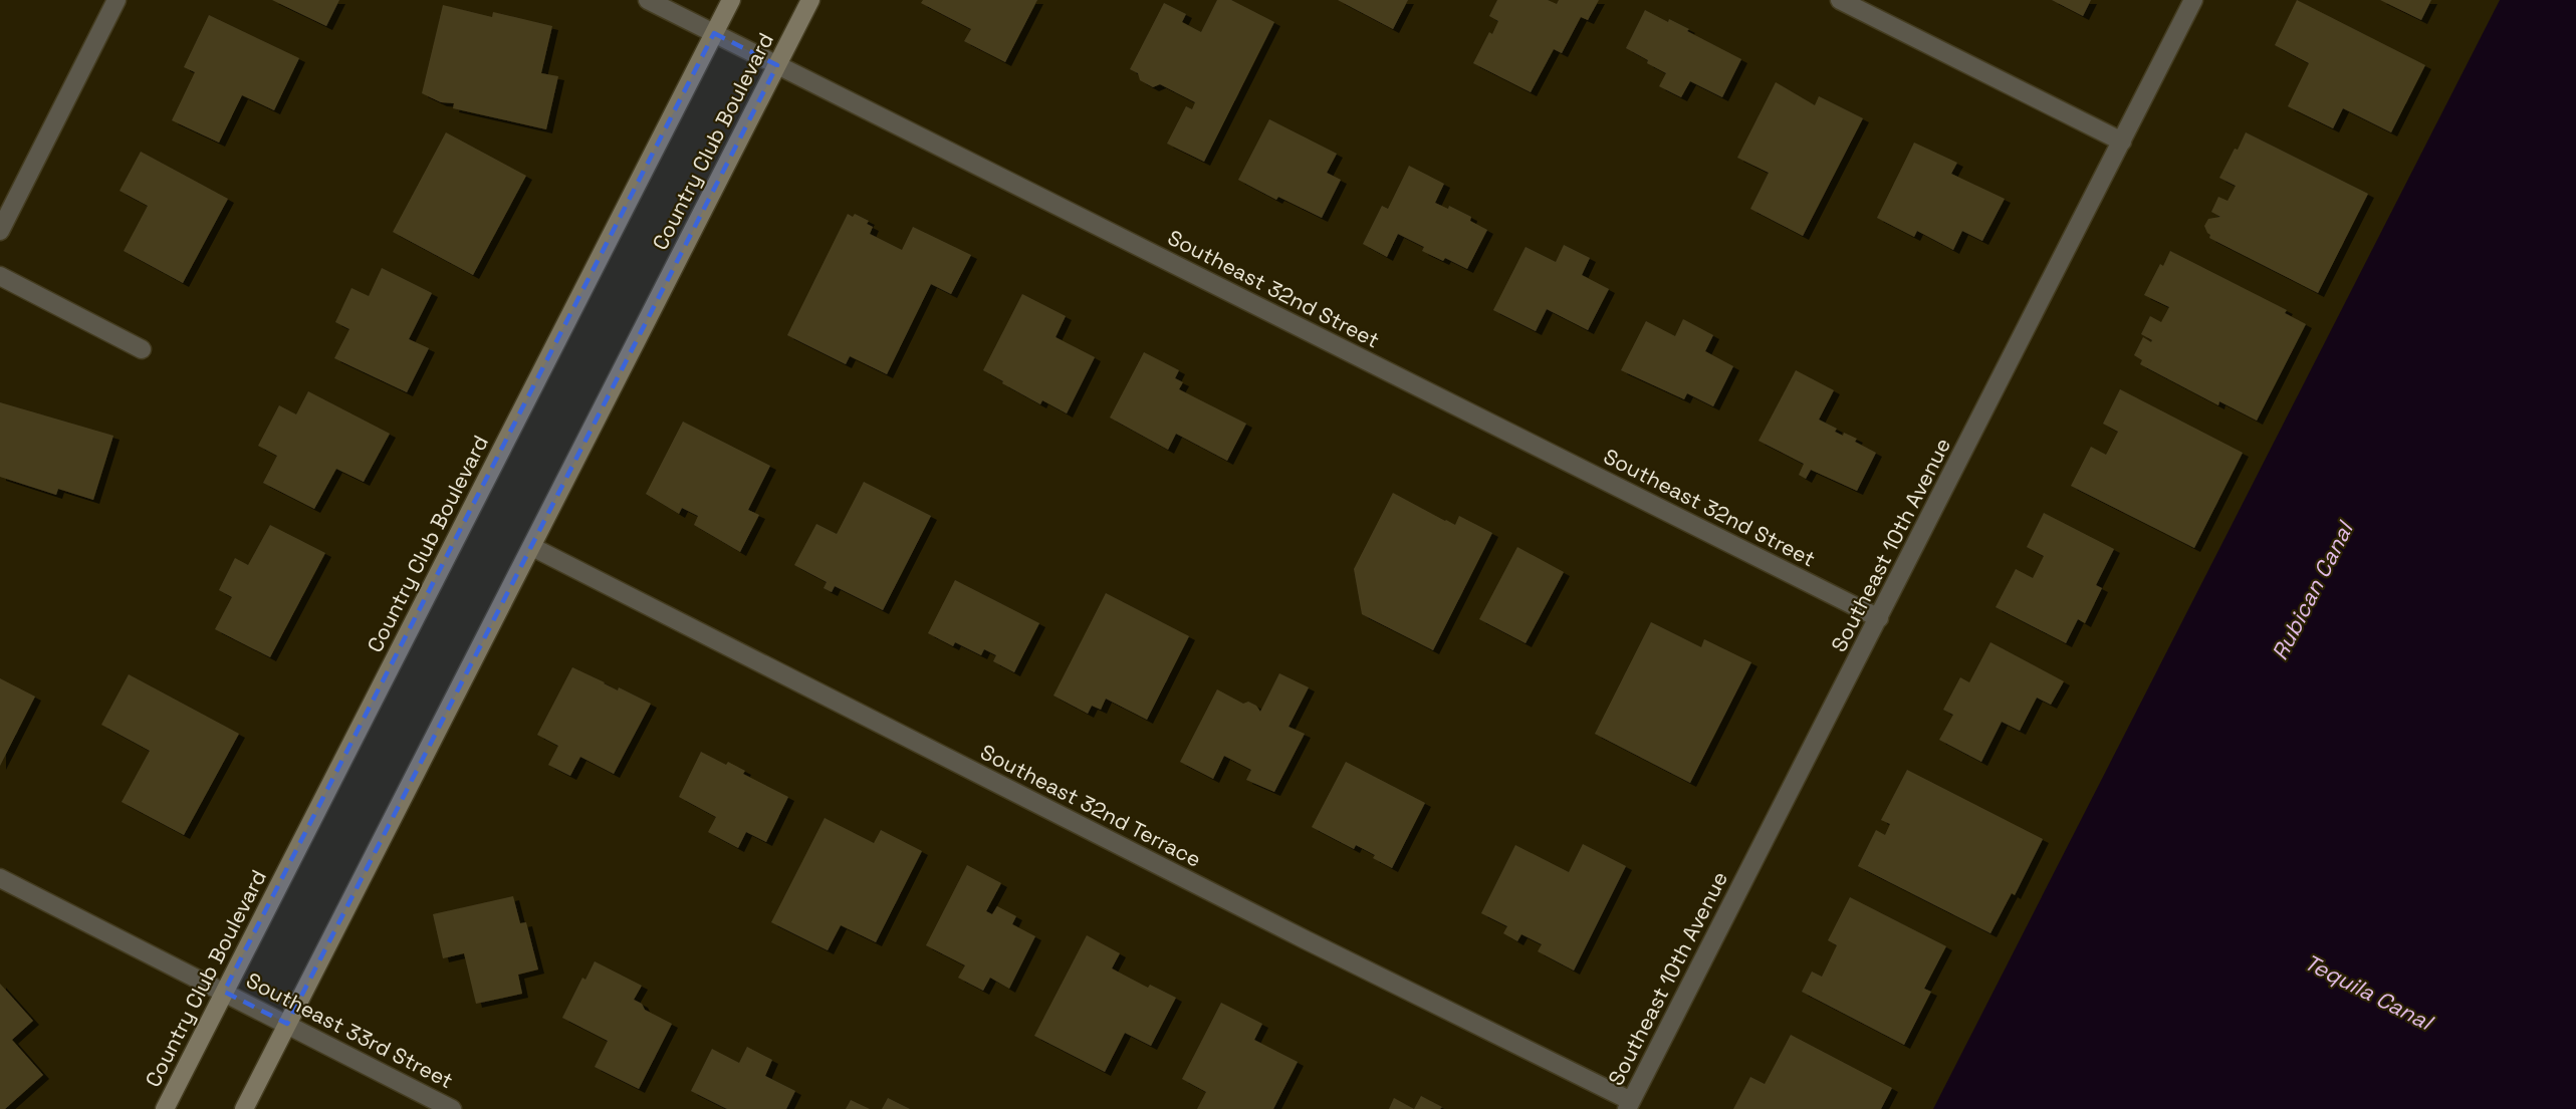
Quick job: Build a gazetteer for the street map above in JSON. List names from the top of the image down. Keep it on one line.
{"streets":{"main road":["Country Club Boulevard"],"street":["Southeast 32nd Street","Southeast 10th Avenue","Southeast 32nd Terrace","Southeast 33rd Street"]},"crossings":[["Country Club Boulevard","Southeast 32nd Street"],["Country Club Boulevard","Southeast 32nd Terrace"],["Country Club Boulevard","Southeast 33rd Street"],["Southeast 32nd Street","Southeast 10th Avenue"],["Southeast 10th Avenue","Southeast 32nd Terrace"]],"water":["Rubican Canal","Tequila Canal"]}
